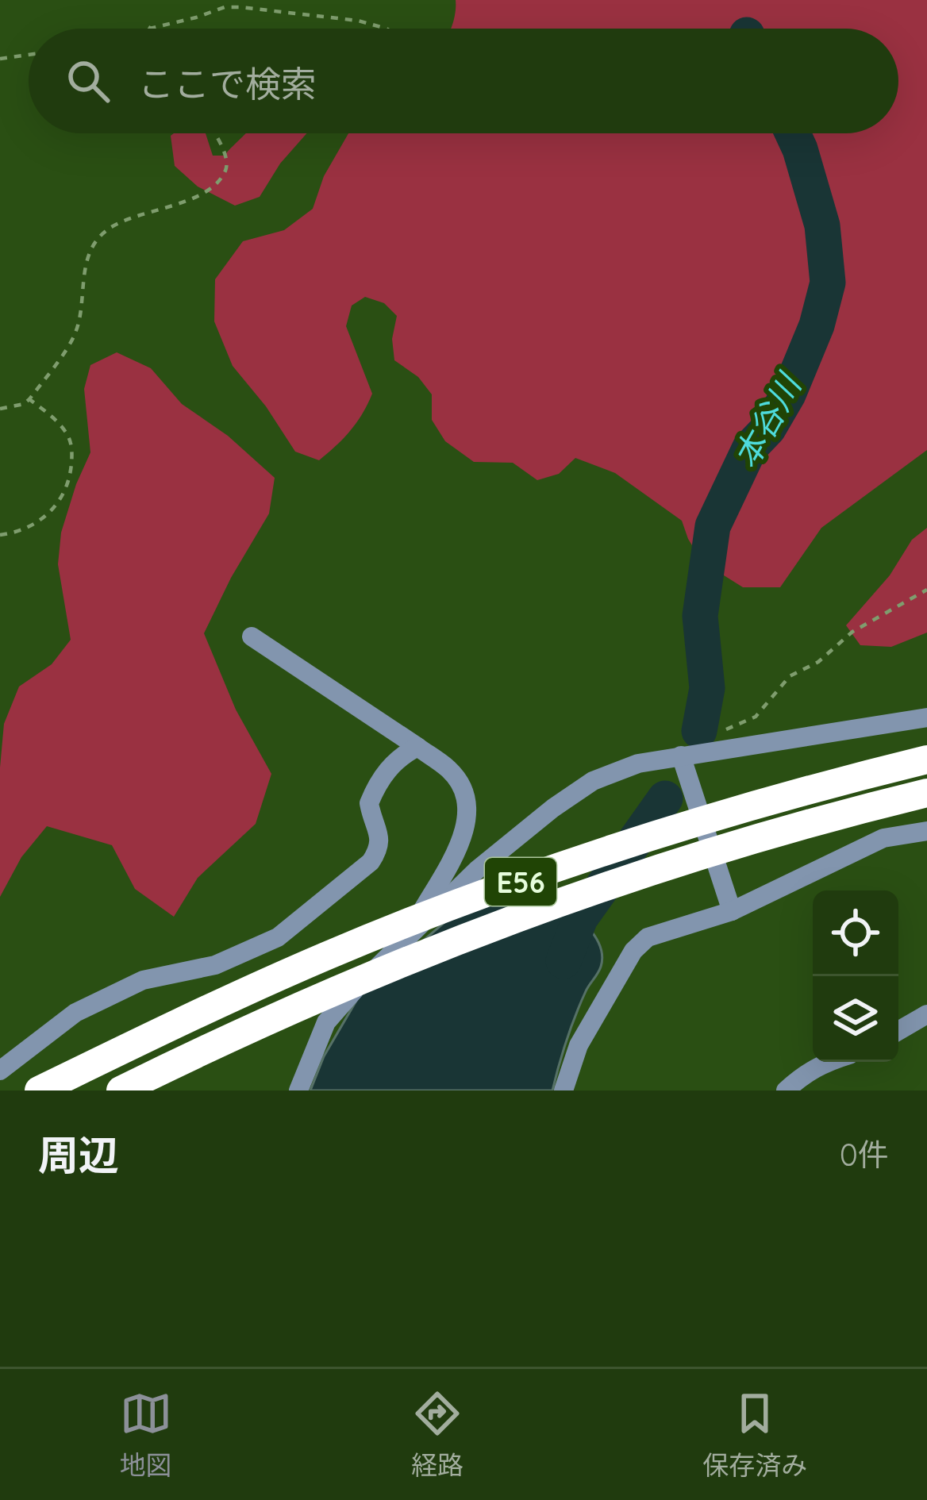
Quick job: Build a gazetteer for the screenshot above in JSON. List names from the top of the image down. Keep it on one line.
{"streets":{"highway":["E56"]},"water":["本谷川"],"page":{"search":"ここで検索","heading":["周辺","0件"],"nav":["地図","経路","保存済み"]}}
